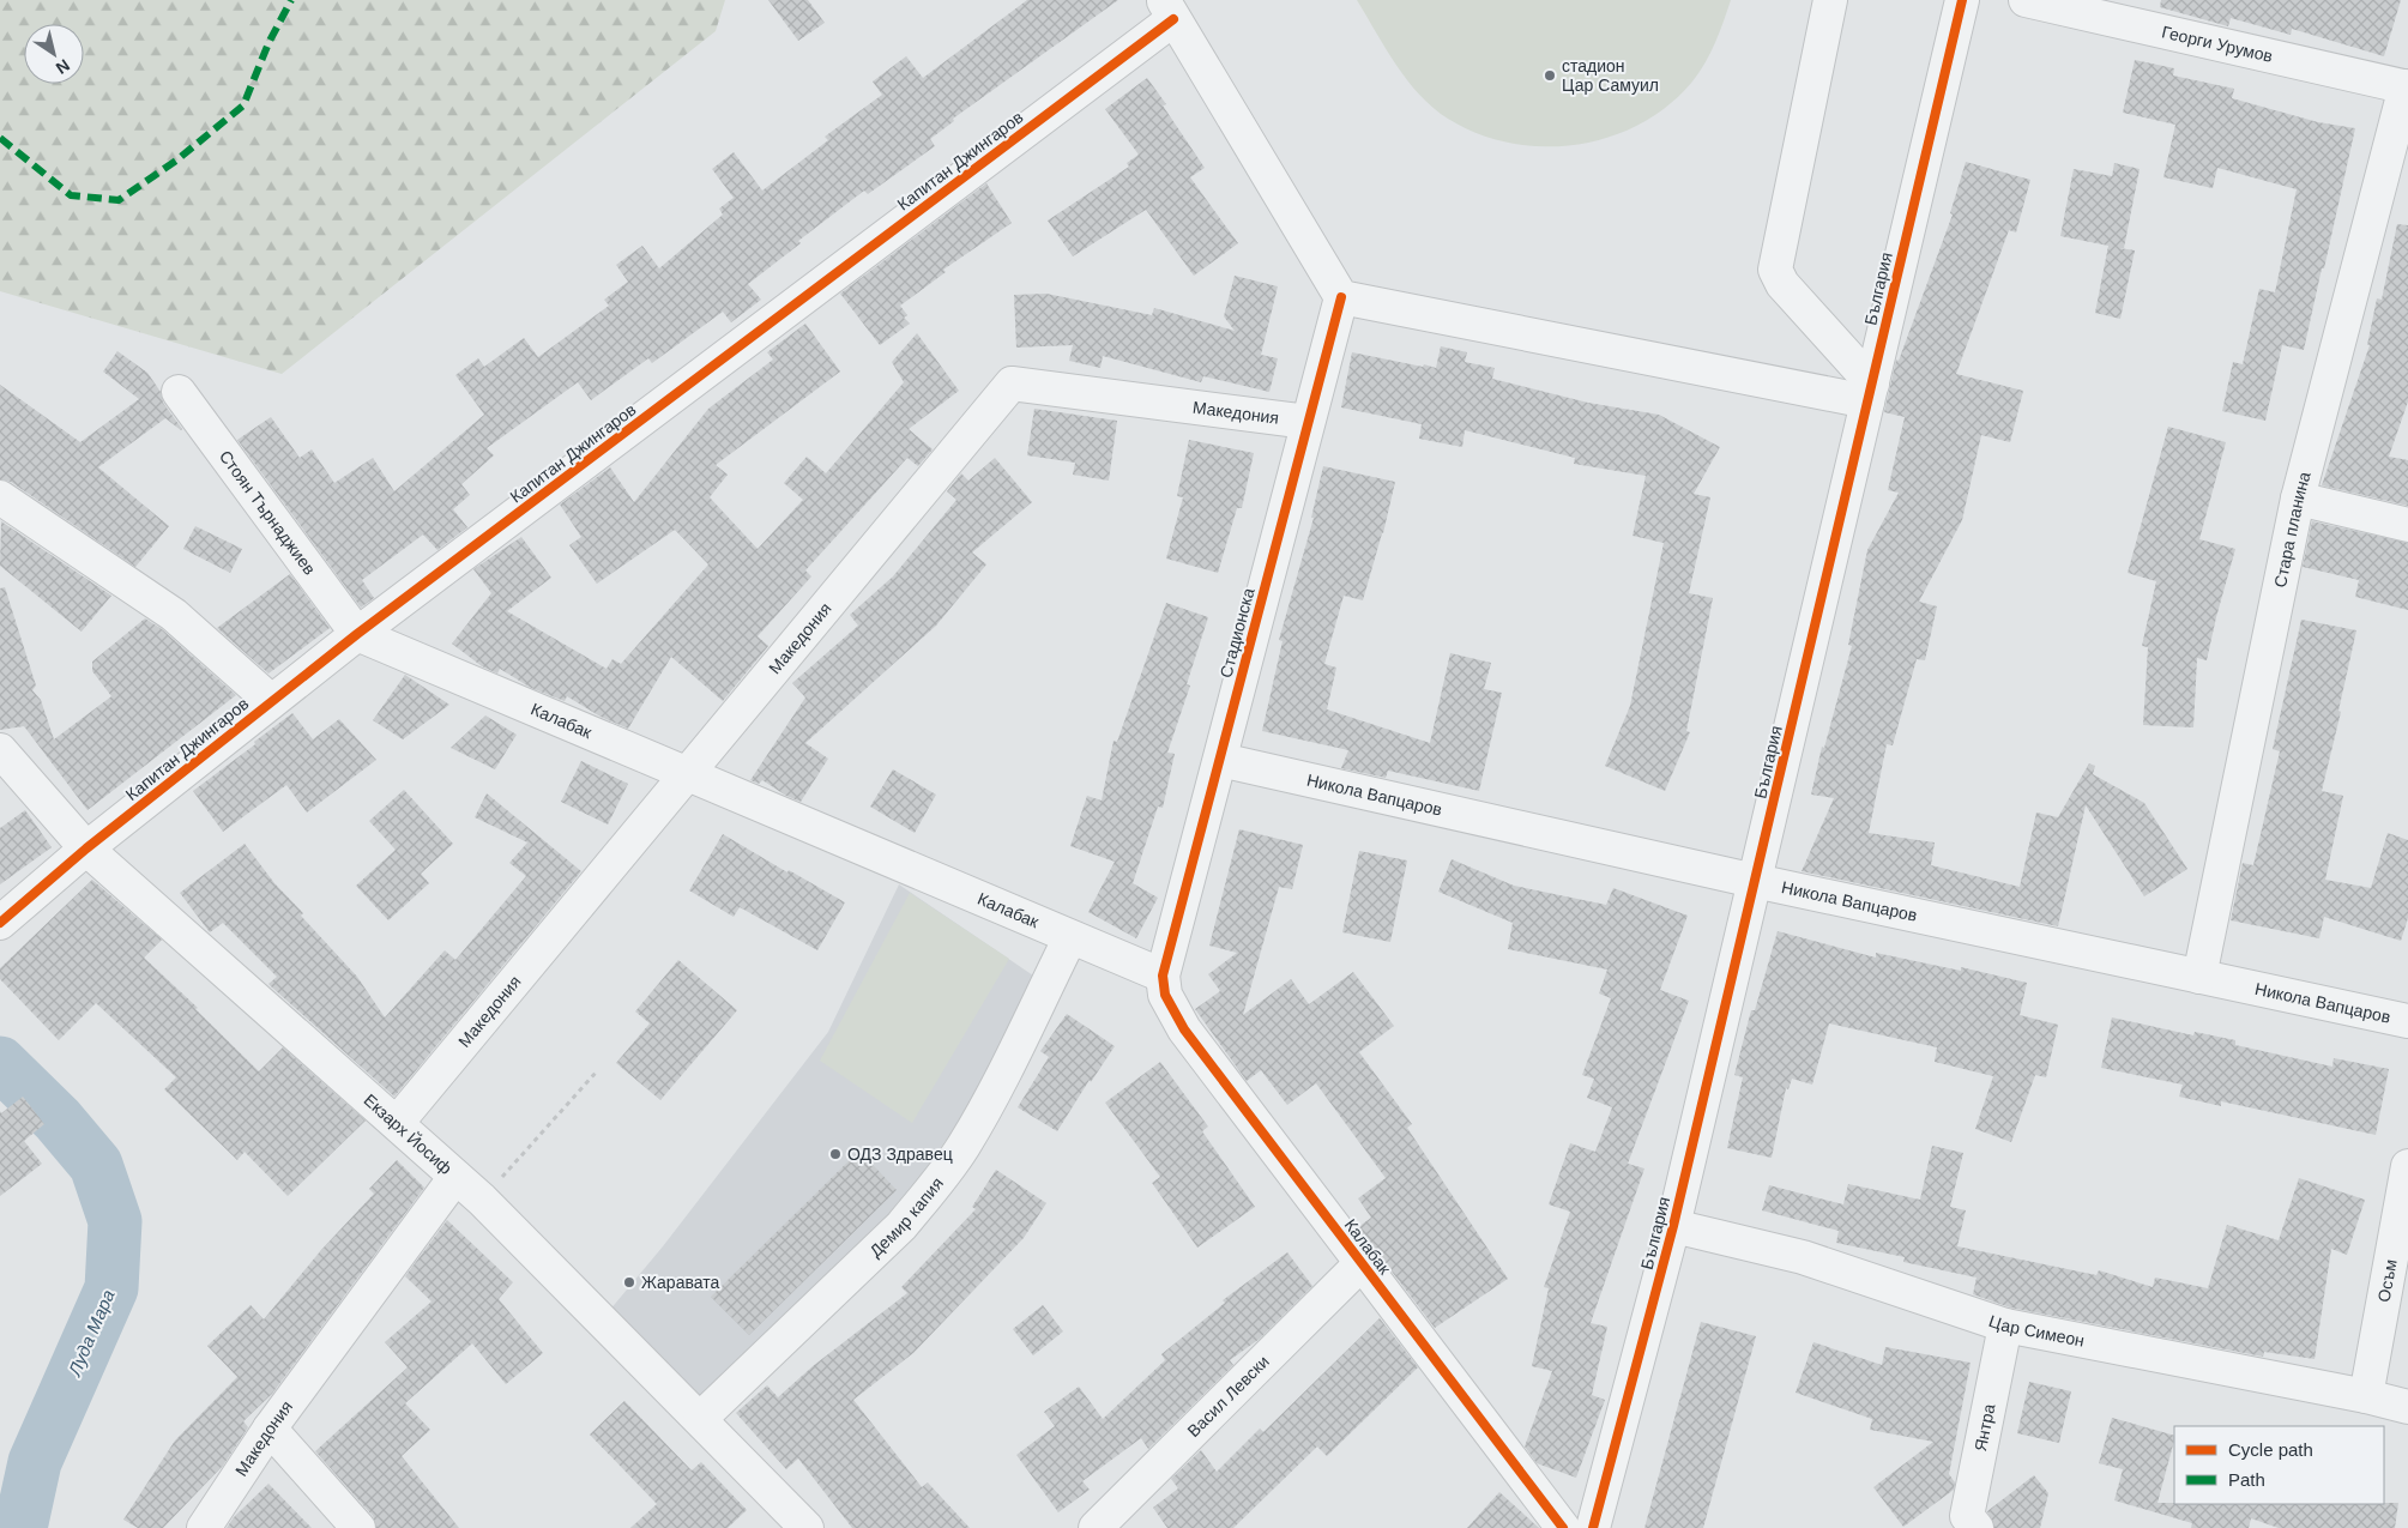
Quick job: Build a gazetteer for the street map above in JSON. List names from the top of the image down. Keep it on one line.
{"streets":{"street":["Георги Урумов","Капитан Джингаров","България","Македония","Стоян Търнаджиев","Стара планина","Стадионска","Калабак","Никола Вапцаров","Екзарх Йосиф","Демир капия","Осъм","Цар Симеон","Васил Левски","Янтра"]},"crossings":[["Георги Урумов","Стара планина"],["Капитан Джингаров","Стоян Търнаджиев"],["Капитан Джингаров","Калабак"],["Капитан Джингаров","Екзарх Йосиф"],["България","Никола Вапцаров"],["България","Цар Симеон"],["Македония","Стадионска"],["Македония","Калабак"],["Македония","Екзарх Йосиф"],["Стоян Търнаджиев","Калабак"],["Стара планина","Никола Вапцаров"],["Стадионска","Калабак"],["Стадионска","Никола Вапцаров"],["Калабак","Демир капия"],["Калабак","Васил Левски"],["Екзарх Йосиф","Демир капия"],["Осъм","Цар Симеон"],["Цар Симеон","Янтра"]],"water":["Луда Мара"],"places":["стадион Цар Самуил","ОДЗ Здравец","Жаравата"],"legend":["Cycle path","Path"],"north":"bottom right"}
